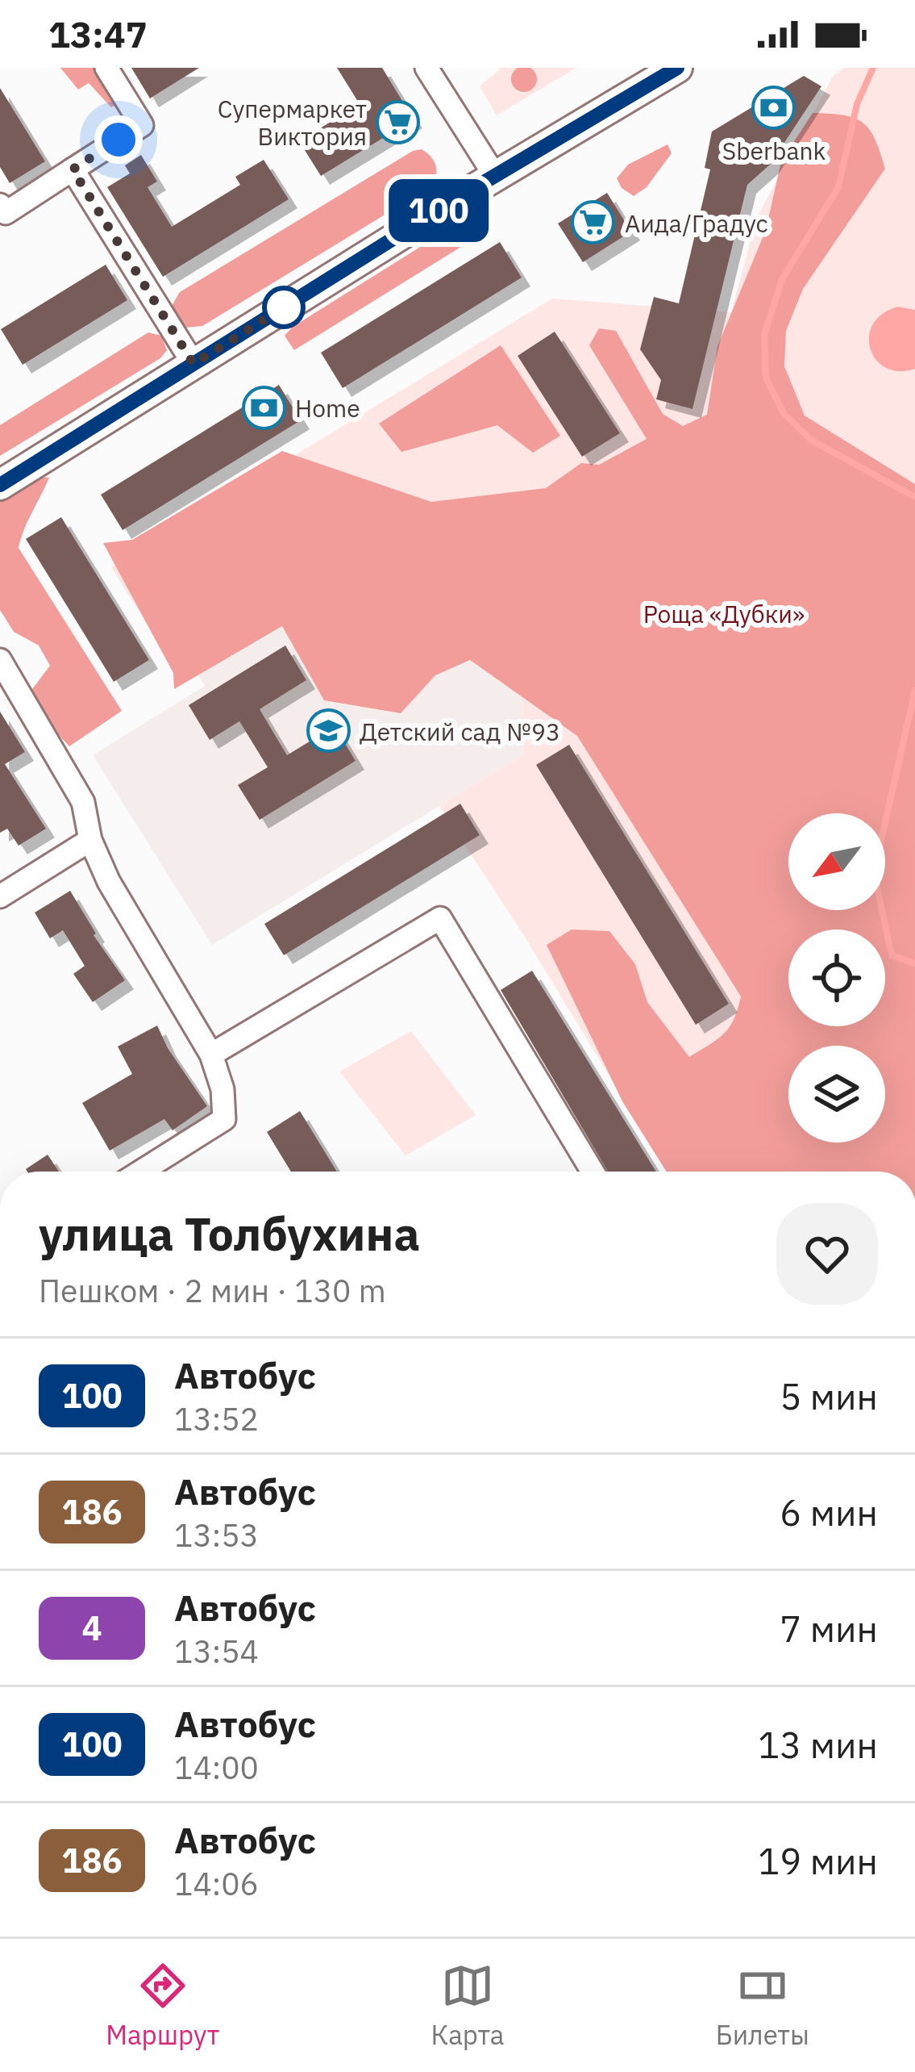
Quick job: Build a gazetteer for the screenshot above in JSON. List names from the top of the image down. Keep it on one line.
{"parks":["Роща «Дубки»"],"places":{"bank":["Sberbank","Home"],"supermarket":["Супермаркет Виктория","Аида/Градус"],"school or university":["Детский сад №93"]},"lines":["bus line 100"],"north":"bottom left","page":{"status":"13:47","on_map":"100","heading":["улица Толбухина","Пешком · 2 мин · 130 m"],"list":[{"mark":"100","name":"Автобус","note":"13:52","value":"5 мин"},{"mark":"186","name":"Автобус","note":"13:53","value":"6 мин"},{"mark":"4","name":"Автобус","note":"13:54","value":"7 мин"},{"mark":"100","name":"Автобус","note":"14:00","value":"13 мин"},{"mark":"186","name":"Автобус","note":"14:06","value":"19 мин"}],"tabs":["Маршрут","Карта","Билеты"]}}
